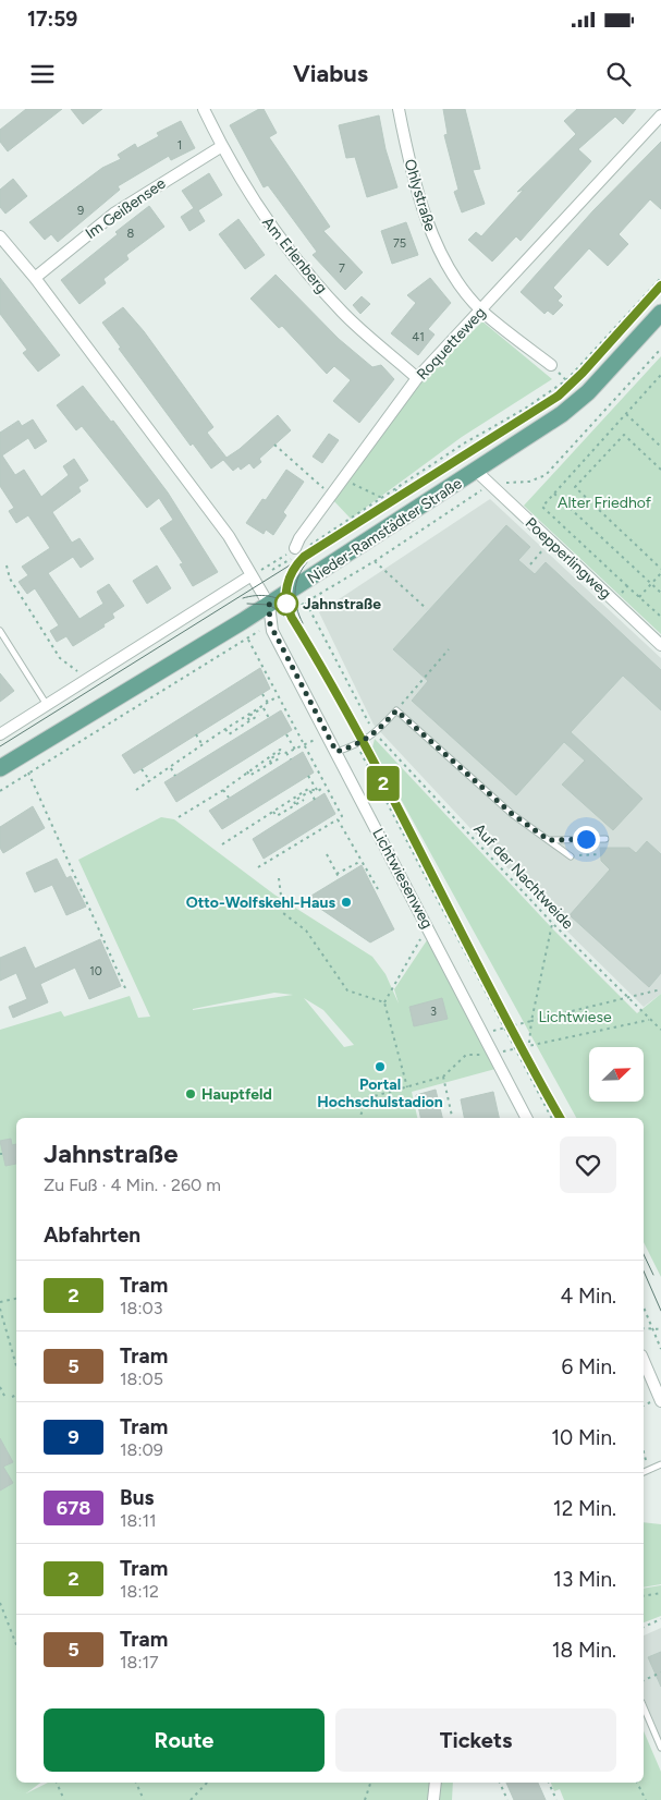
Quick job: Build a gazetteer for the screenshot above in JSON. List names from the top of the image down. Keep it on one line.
{"streets":{"main road":["Nieder-Ramstädter Straße"],"street":["Ohlystraße","Im Geißensee","Am Erlenberg","Roquetteweg","Poepperlingweg","Lichtwiesenweg"],"path":["Auf der Nachtweide"]},"crossings":[["Ohlystraße","Roquetteweg"],["Im Geißensee","Am Erlenberg"],["Am Erlenberg","Roquetteweg"],["Nieder-Ramstädter Straße","Poepperlingweg"],["Nieder-Ramstädter Straße","Lichtwiesenweg"]],"parks":["Alter Friedhof","Lichtwiese"],"places":["Jahnstraße","Otto-Wolfskehl-Haus","Portal Hochschulstadion","Hauptfeld"],"lines":["tram line 2"],"house_numbers":["1","9","8","75","7","41","10","3"],"north":"top right","page":{"status":"17:59","header":"Viabus","on_map":"2","heading":[["Jahnstraße","Zu Fuß · 4 Min. · 260 m"],"Abfahrten"],"list":[{"mark":"2","name":"Tram","note":"18:03","value":"4 Min."},{"mark":"5","name":"Tram","note":"18:05","value":"6 Min."},{"mark":"9","name":"Tram","note":"18:09","value":"10 Min."},{"mark":"678","name":"Bus","note":"18:11","value":"12 Min."},{"mark":"2","name":"Tram","note":"18:12","value":"13 Min."},{"mark":"5","name":"Tram","note":"18:17","value":"18 Min."}],"buttons":["Route","Tickets"]}}
